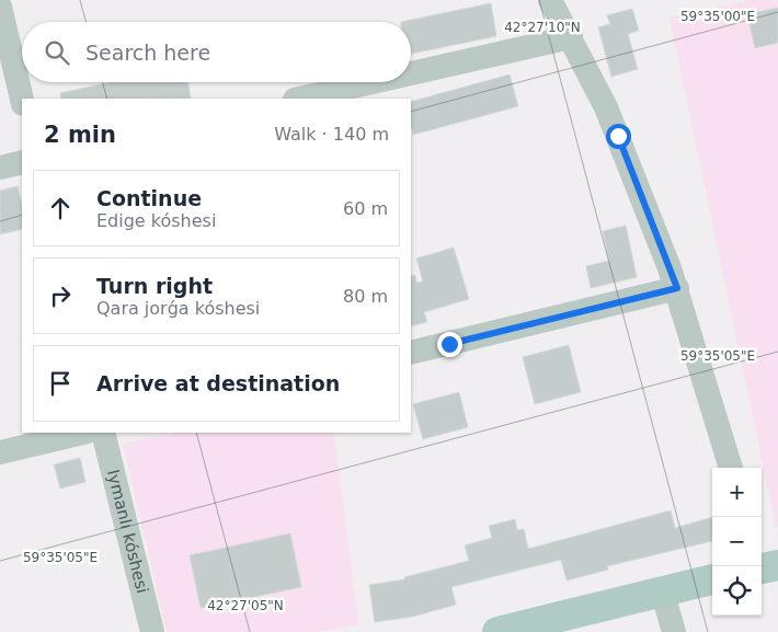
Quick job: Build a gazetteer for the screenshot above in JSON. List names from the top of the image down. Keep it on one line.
{"streets":{"street":["Iymanlı kóshesi"]},"page":{"search":"Search here","heading":["2 min","Walk · 140 m"],"list":[["Continue","Edige kóshesi","60 m"],["Turn right","Qara jorǵa kóshesi","80 m"],"Arrive at destination"],"map_buttons":["+","−"]},"coordinates":["59°35'00\"E","42°27'10\"N","59°35'05\"E","42°27'05\"N"]}
